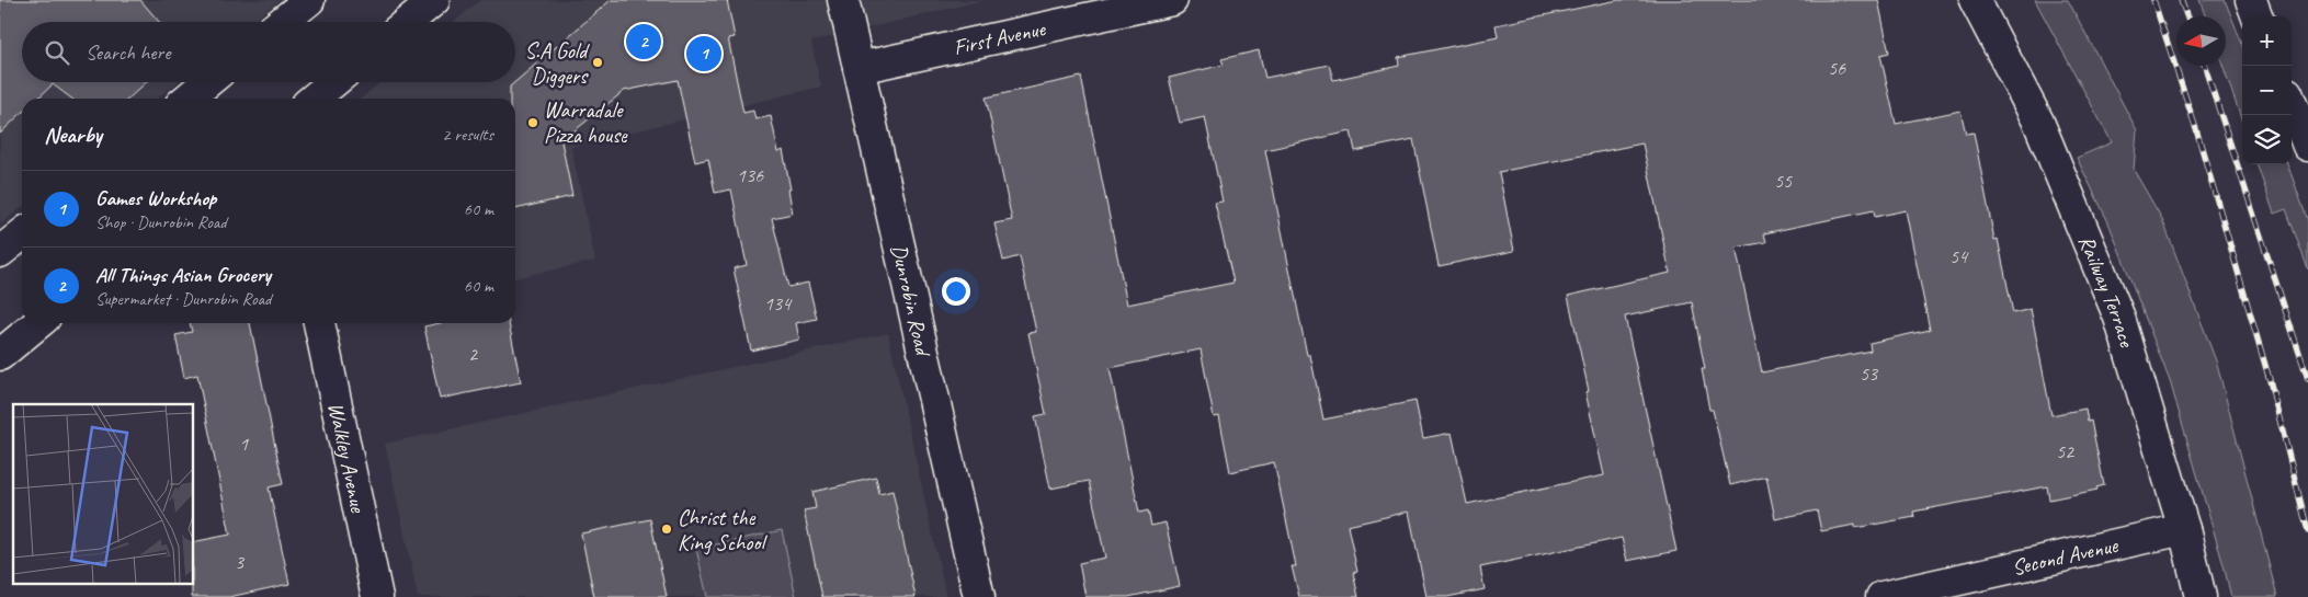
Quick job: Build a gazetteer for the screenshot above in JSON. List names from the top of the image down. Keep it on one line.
{"streets":{"street":["First Avenue","Railway Terrace","Dunrobin Road","Walkley Avenue","Second Avenue"]},"crossings":[["First Avenue","Dunrobin Road"],["Railway Terrace","Second Avenue"]],"places":["S.A Gold Diggers","Warradale Pizza house","Christ the King School"],"house_numbers":["56","136","55","54","134","2","53","1","52","3"],"north":"left","page":{"map_buttons":["+","−"],"pins":["2","1"],"search":"Search here","heading":["Nearby","2 results"],"list":[{"mark":"1","name":"Games Workshop","note":"Shop · Dunrobin Road","value":"60 m"},{"mark":"2","name":"All Things Asian Grocery","note":"Supermarket · Dunrobin Road","value":"60 m"}]}}
